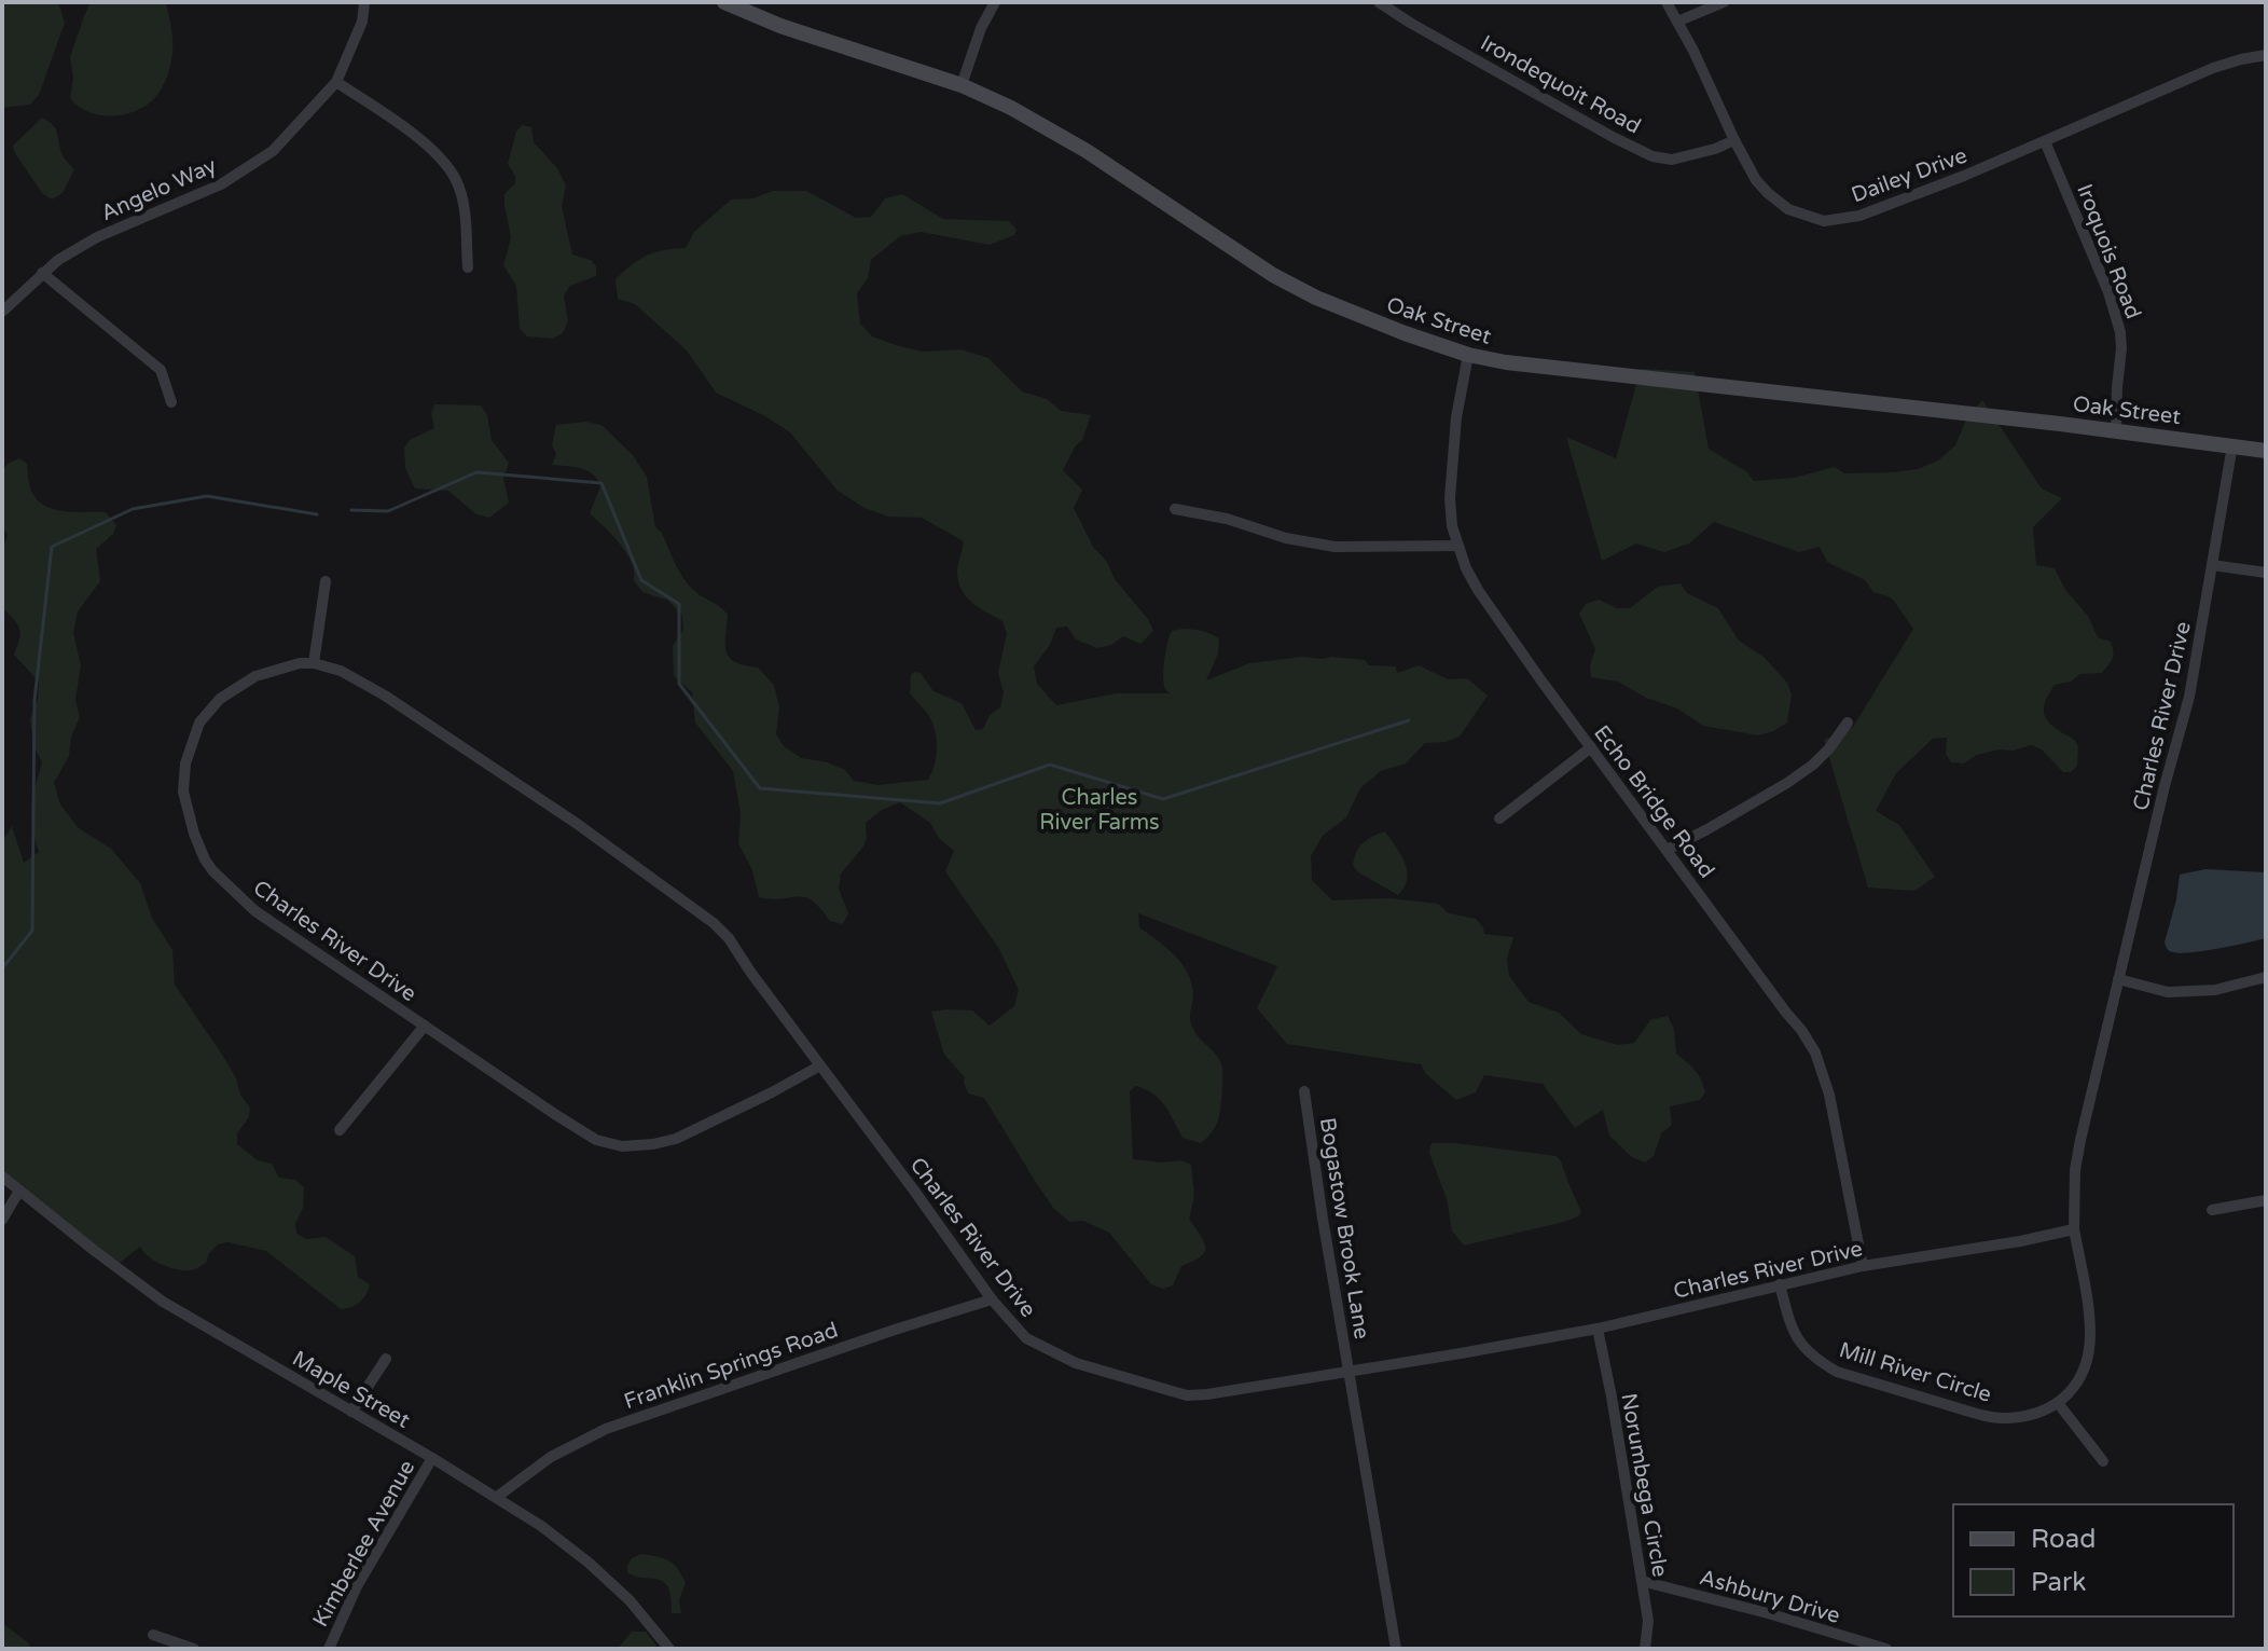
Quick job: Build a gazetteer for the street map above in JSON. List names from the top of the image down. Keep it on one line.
{"streets":{"main road":["Oak Street"],"street":["Irondequoit Road","Dailey Drive","Angelo Way","Iroquois Road","Charles River Drive","Echo Bridge Road","Bogastow Brook Lane","Franklin Springs Road","Mill River Circle","Maple Street","Norumbega Circle","Kimberlee Avenue","Ashbury Drive"]},"crossings":[["Irondequoit Road","Dailey Drive"],["Dailey Drive","Iroquois Road"],["Iroquois Road","Oak Street"],["Oak Street","Charles River Drive"],["Oak Street","Echo Bridge Road"],["Charles River Drive","Echo Bridge Road"],["Charles River Drive","Bogastow Brook Lane"],["Charles River Drive","Franklin Springs Road"],["Charles River Drive","Mill River Circle"],["Charles River Drive","Norumbega Circle"],["Franklin Springs Road","Maple Street"],["Maple Street","Kimberlee Avenue"],["Norumbega Circle","Ashbury Drive"]],"parks":["Charles River Farms"],"legend":["Road","Park"]}
